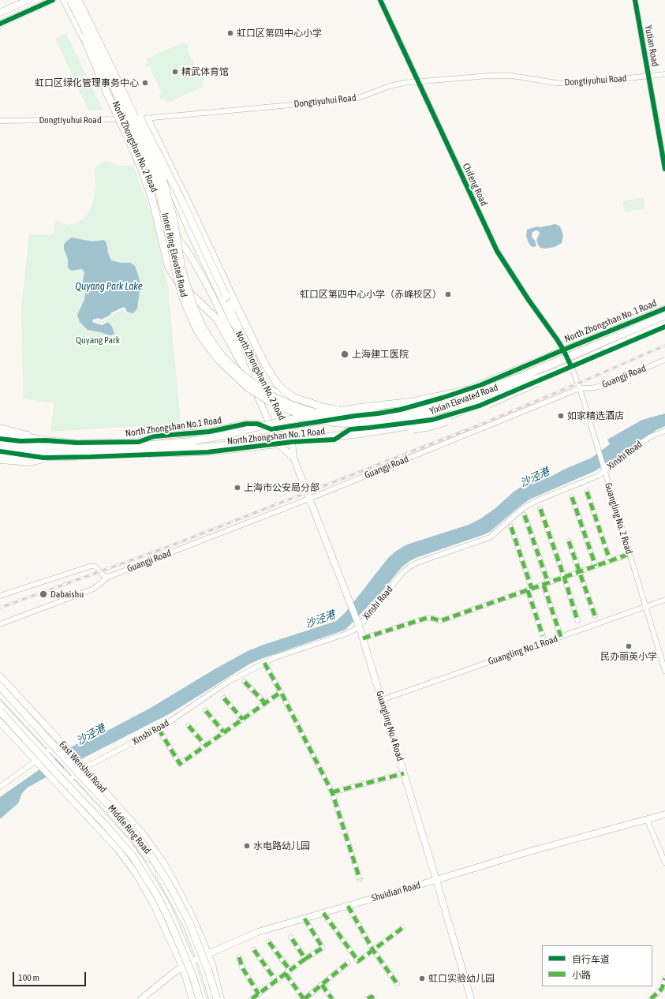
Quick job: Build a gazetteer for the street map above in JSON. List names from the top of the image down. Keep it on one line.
{"streets":{"highway":["Inner Ring Elevated Road","Yixian Elevated Road","Middle Ring Road"],"main road":["North Zhongshan No. 2 Road","North Zhongshan No. 1 Road","North Zhongshan No.1 Road","Guangling No.4 Road","East Wenshui Road","Shuidian Road"],"street":["Yutian Road","Dongtiyuhui Road","Chifeng Road","Guangji Road","Xinshi Road","Guangling No. 2 Road","Guangling No.1 Road"]},"crossings":[["Yutian Road","Dongtiyuhui Road"],["Dongtiyuhui Road","North Zhongshan No. 2 Road"],["Dongtiyuhui Road","Chifeng Road"],["North Zhongshan No. 2 Road","Inner Ring Elevated Road"],["North Zhongshan No. 2 Road","North Zhongshan No. 1 Road"],["North Zhongshan No. 2 Road","North Zhongshan No.1 Road"],["North Zhongshan No. 2 Road","Guangling No.4 Road"],["Chifeng Road","North Zhongshan No. 1 Road"],["Chifeng Road","Guangling No. 2 Road"],["Inner Ring Elevated Road","North Zhongshan No. 1 Road"],["Inner Ring Elevated Road","Yixian Elevated Road"],["North Zhongshan No. 1 Road","North Zhongshan No.1 Road"],["North Zhongshan No. 1 Road","Guangling No. 2 Road"],["Guangji Road","Guangling No. 2 Road"],["Guangji Road","Guangling No.4 Road"],["Xinshi Road","Guangling No. 2 Road"],["Xinshi Road","Guangling No.4 Road"],["Xinshi Road","East Wenshui Road"],["Guangling No. 2 Road","Guangling No.1 Road"],["Guangling No.1 Road","Guangling No.4 Road"],["Guangling No.4 Road","Shuidian Road"],["East Wenshui Road","Shuidian Road"]],"water":["Quyang Park Lake","沙泾港"],"parks":["Quyang Park"],"places":["虹口区第四中心小学","精武体育馆","虹口区绿化管理事务中心","虹口区第四中心小学（赤峰校区）","上海建工医院","如家精选酒店","上海市公安局分部","Dabaishu","民办丽英小学","水电路幼儿园","虹口实验幼儿园"],"legend":["自行车道","小路"],"scale_bar":"100 m"}
